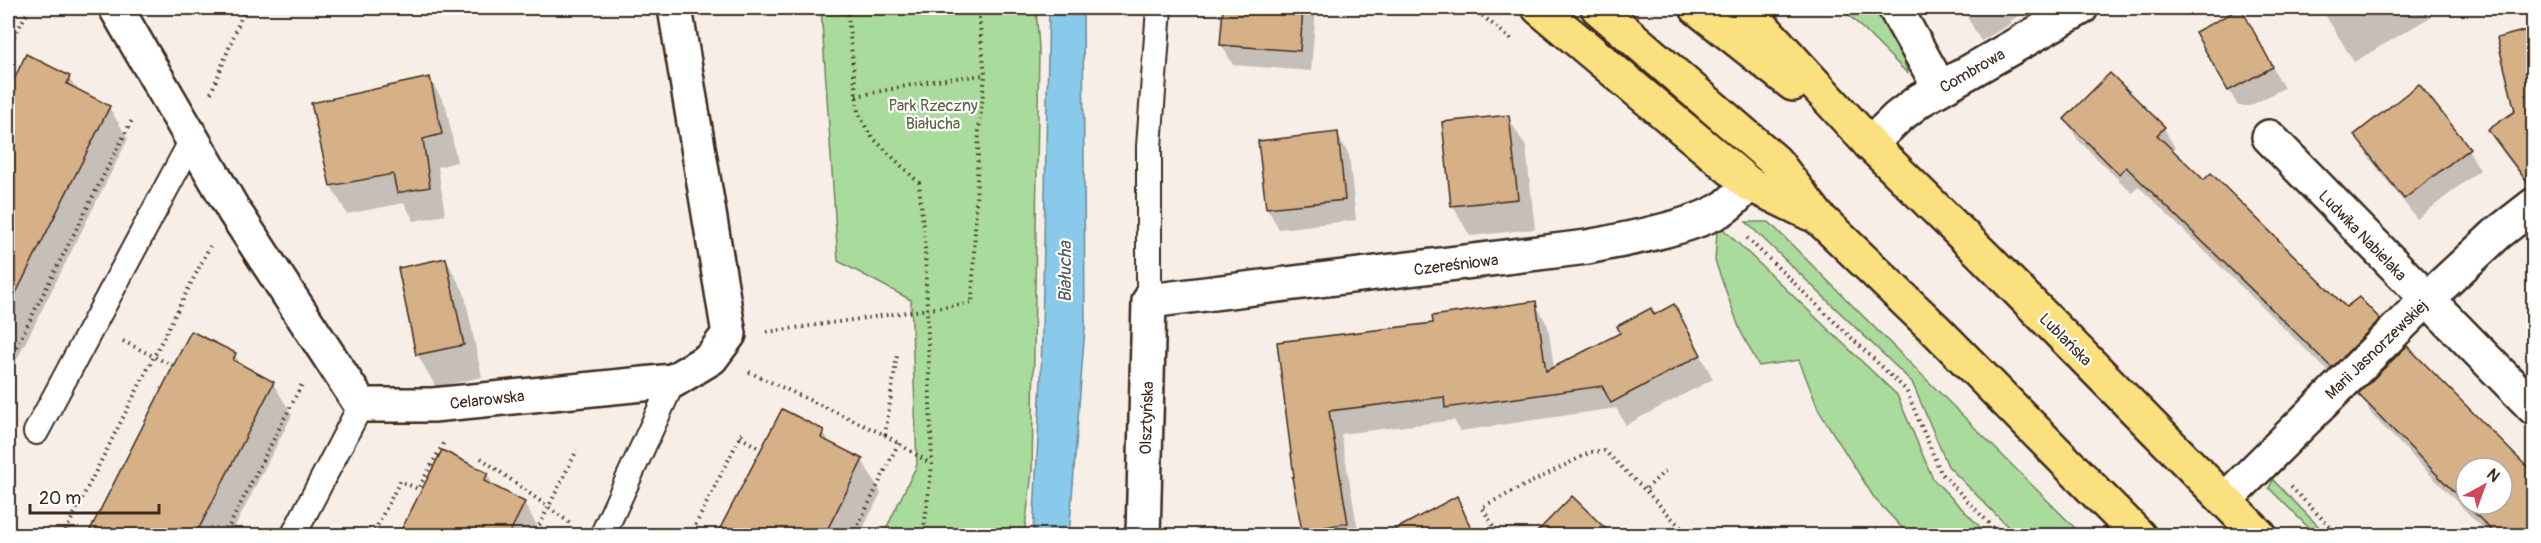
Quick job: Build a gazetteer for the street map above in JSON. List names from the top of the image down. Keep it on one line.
{"streets":{"main road":["Lublańska"],"street":["Combrowa","Ludwika Nabielaka","Czereśniowa","Marii Jasnorzewskiej","Celarowska","Olsztyńska"]},"crossings":[["Combrowa","Lublańska"],["Ludwika Nabielaka","Marii Jasnorzewskiej"],["Czereśniowa","Olsztyńska"],["Lublańska","Marii Jasnorzewskiej"]],"water":["Białucha"],"parks":["Park Rzeczny Białucha"],"scale_bar":"20 m","north":"top right"}
